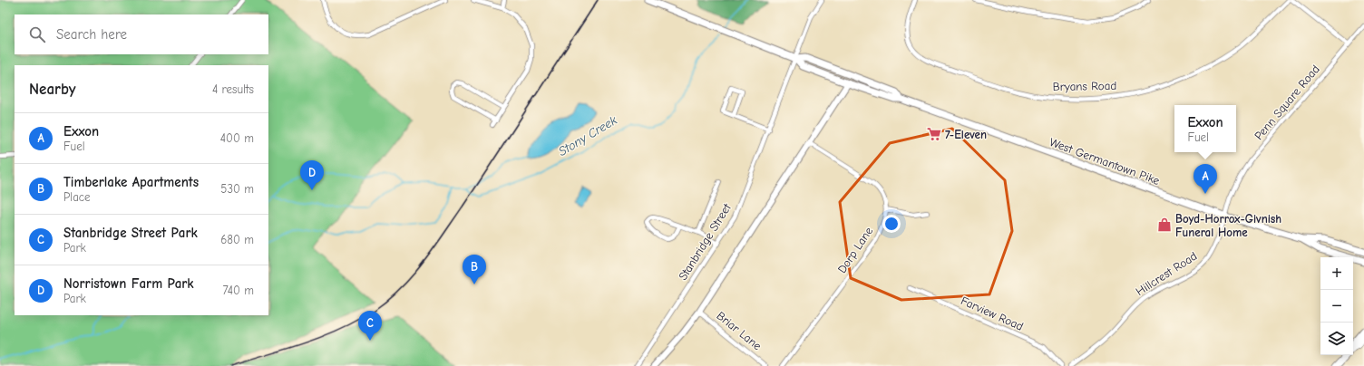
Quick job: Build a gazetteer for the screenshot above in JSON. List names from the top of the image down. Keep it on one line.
{"streets":{"main road":["West Germantown Pike"],"street":["Bryans Road","Penn Square Road","Stanbridge Street","Dorp Lane","Hillcrest Road","Farview Road","Briar Lane"]},"crossings":[["Penn Square Road","West Germantown Pike"],["Penn Square Road","Hillcrest Road"],["West Germantown Pike","Stanbridge Street"],["West Germantown Pike","Hillcrest Road"]],"water":["Stony Creek"],"places":{"supermarket":["7-Eleven"],"shop":["Boyd-Horrox-Givnish Funeral Home"]},"page":{"search":"Search here","heading":["Nearby","4 results"],"popup":["Exxon","Fuel"],"list":[{"mark":"A","name":"Exxon","note":"Fuel","value":"400 m"},{"mark":"B","name":"Timberlake Apartments","note":"Place","value":"530 m"},{"mark":"C","name":"Stanbridge Street Park","note":"Park","value":"680 m"},{"mark":"D","name":"Norristown Farm Park","note":"Park","value":"740 m"}],"pins":["D","A","B","C"],"map_buttons":["+","−"]}}
